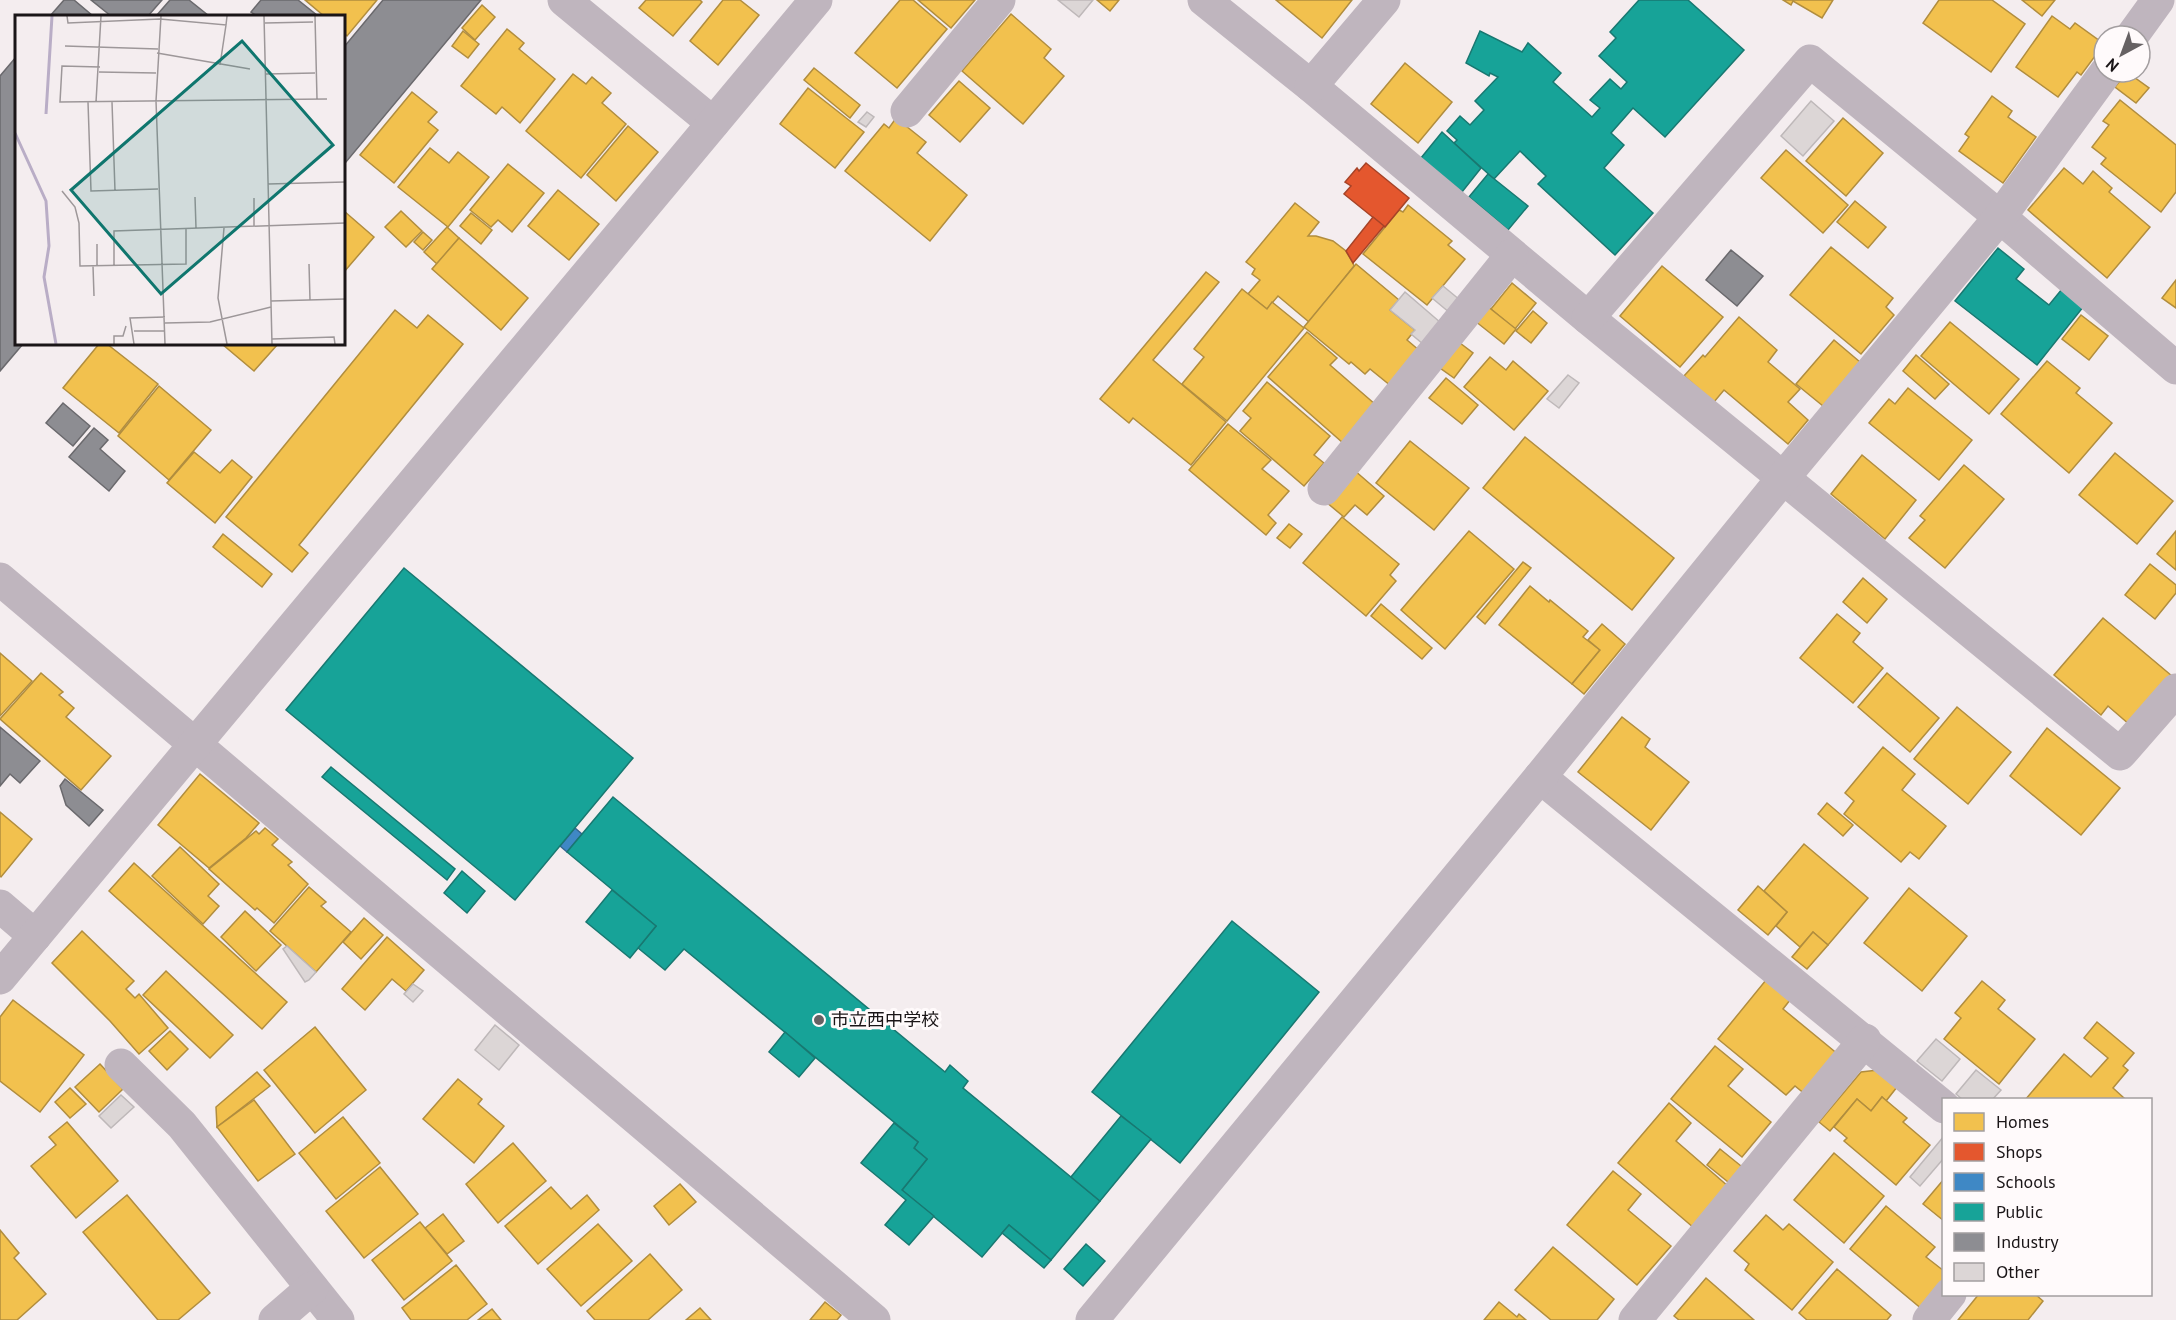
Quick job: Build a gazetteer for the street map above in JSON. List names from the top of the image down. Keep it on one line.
{"places":["市立西中学校"],"legend":["Homes","Shops","Schools","Public","Industry","Other"],"north":"bottom left"}
